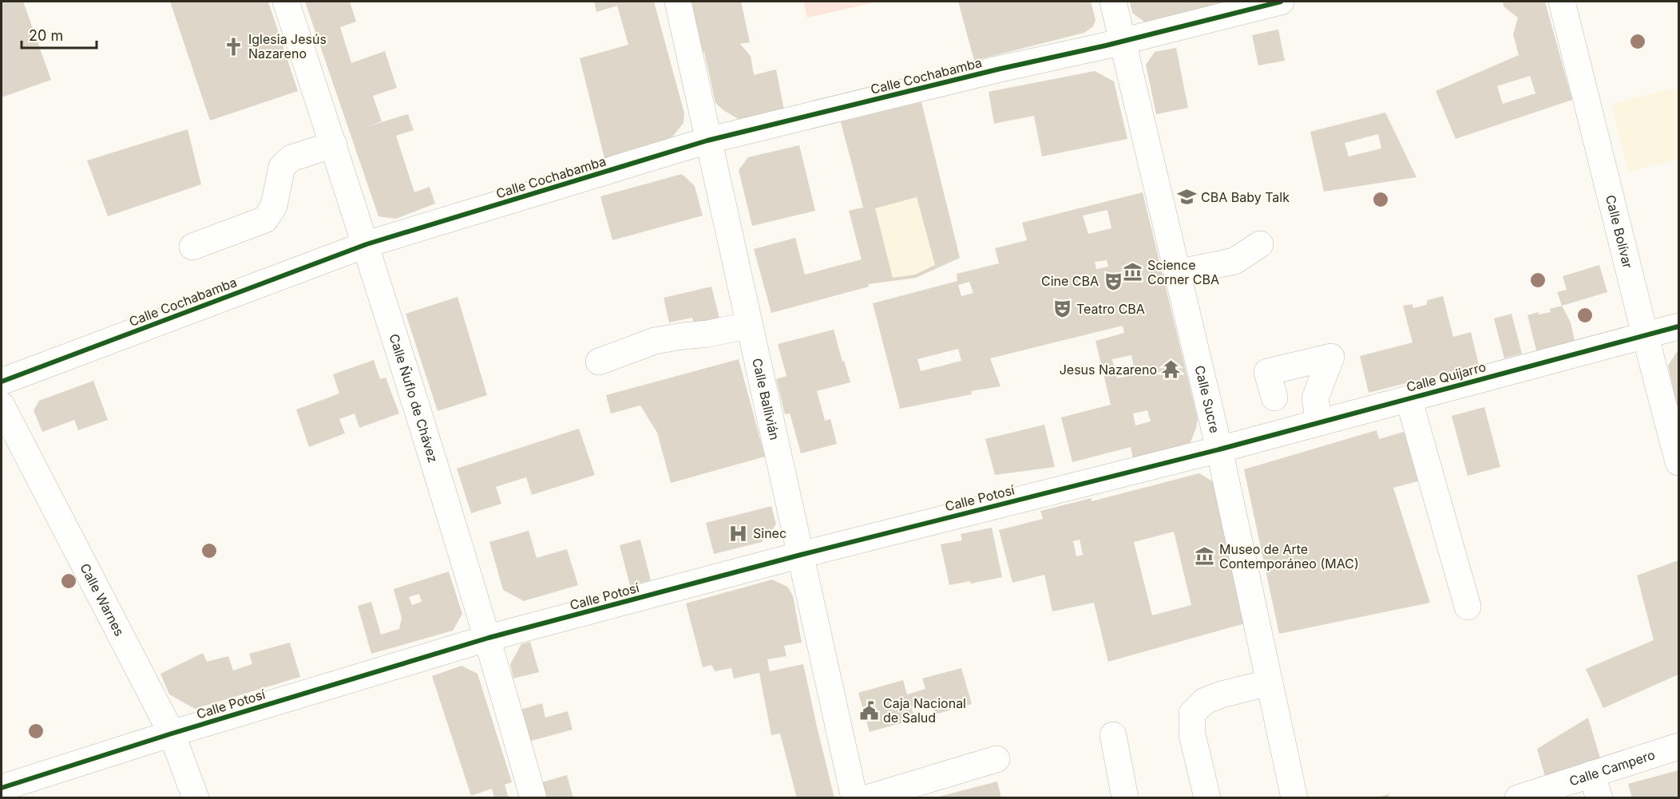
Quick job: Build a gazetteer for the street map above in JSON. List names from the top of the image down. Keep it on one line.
{"streets":{"street":["Calle Cochabamba","Calle Bolívar","Calle Quijarro","Calle Ñuflo de Chávez","Calle Sucre","Calle Ballivián","Calle Potosí","Calle Warnes","Calle Campero"]},"crossings":[["Calle Cochabamba","Calle Ñuflo de Chávez"],["Calle Cochabamba","Calle Sucre"],["Calle Cochabamba","Calle Ballivián"],["Calle Bolívar","Calle Quijarro"],["Calle Quijarro","Calle Sucre"],["Calle Quijarro","Calle Potosí"],["Calle Ñuflo de Chávez","Calle Potosí"],["Calle Sucre","Calle Potosí"],["Calle Ballivián","Calle Potosí"],["Calle Potosí","Calle Warnes"]],"places":{"church":["Iglesia Jesús Nazareno"],"school or university":["CBA Baby Talk"],"museum":["Science Corner CBA","Museo de Arte Contemporáneo (MAC)"],"theatre":["Cine CBA","Teatro CBA"],"temple":["Jesus Nazareno"],"hospital":["Sinec"],"public building":["Caja Nacional de Salud"]},"scale_bar":"20 m"}
